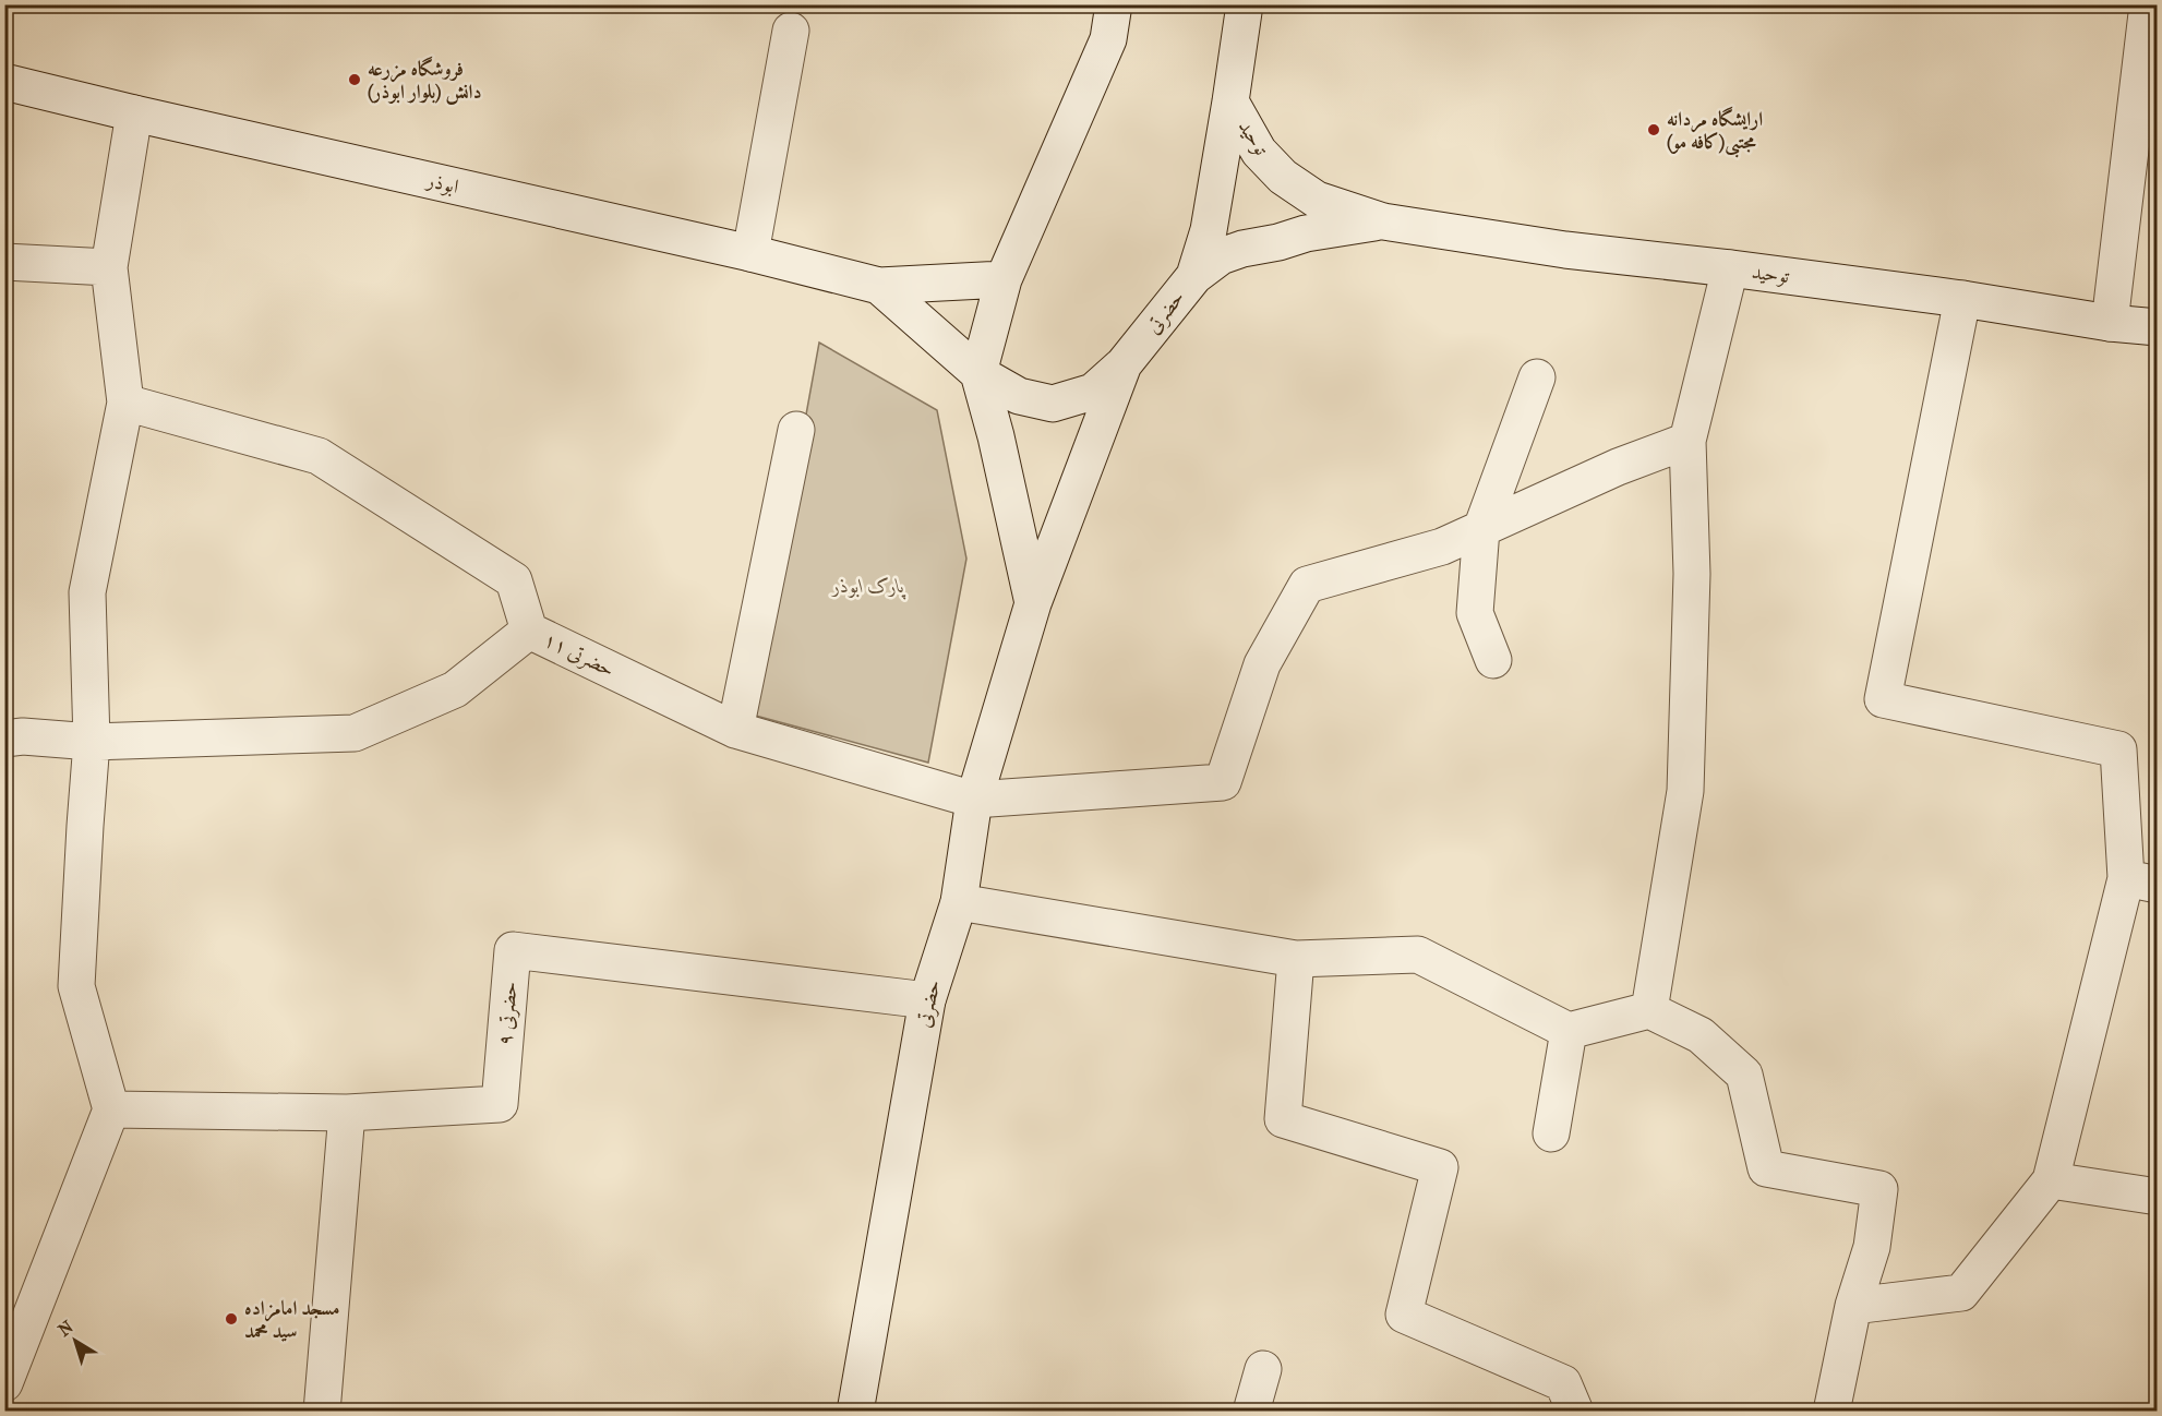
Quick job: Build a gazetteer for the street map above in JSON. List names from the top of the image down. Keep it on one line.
{"streets":{"street":["توحید","ابوذر","حضرتی","حضرتی ۱۱","حضرتی ۹"]},"crossings":[["توحید","حضرتی"],["حضرتی","حضرتی ۱۱"],["حضرتی","حضرتی ۹"]],"parks":["پارک ابوذر"],"places":["فروشگاه مزرعه دانش (بلوار ابوذر)","ارایشگاه مردانه مجتبی(کافه مو)","مسجد امامزاده سید محمد"],"north":"top left"}
